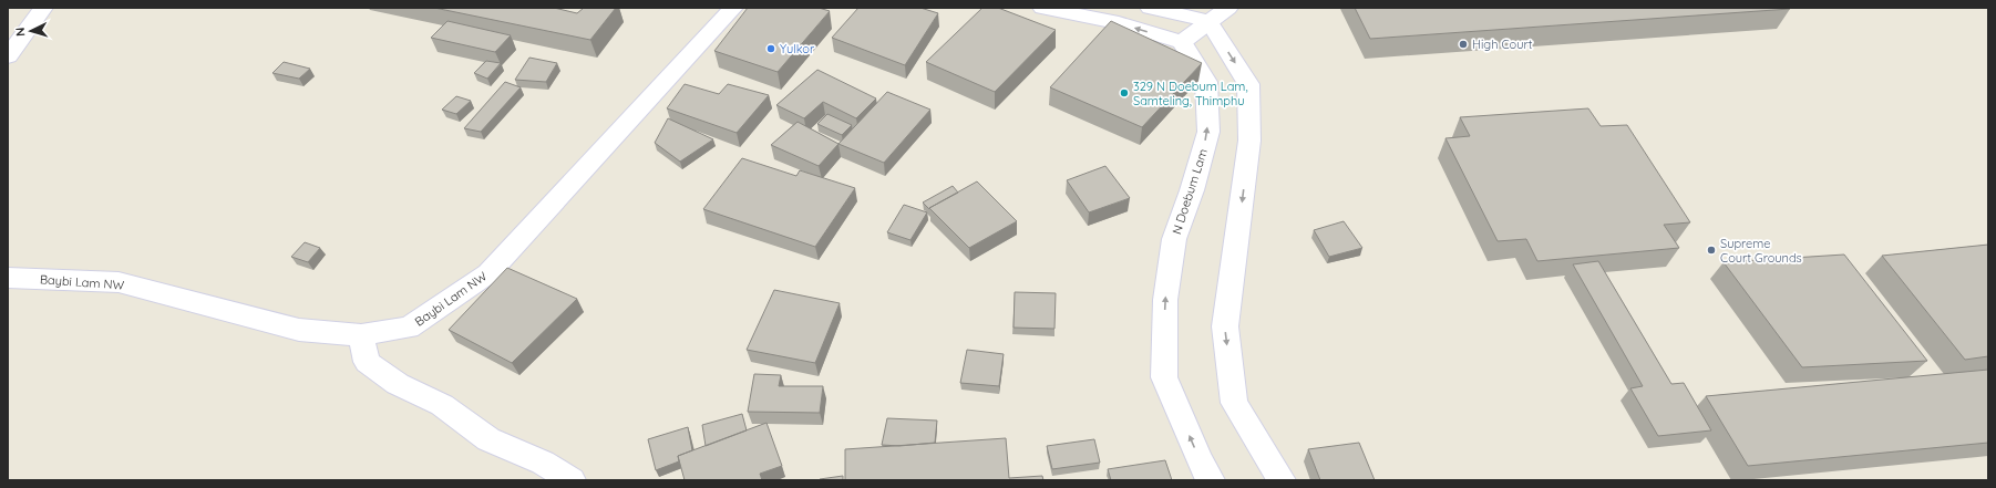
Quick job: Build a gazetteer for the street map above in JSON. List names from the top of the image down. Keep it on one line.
{"streets":{"main road":["N Doebum Lam","Baybi Lam NW"]},"places":["High Court","Yulkor","329 N Doebum Lam, Samteling, Thimphu","Supreme Court Grounds"],"north":"left"}
